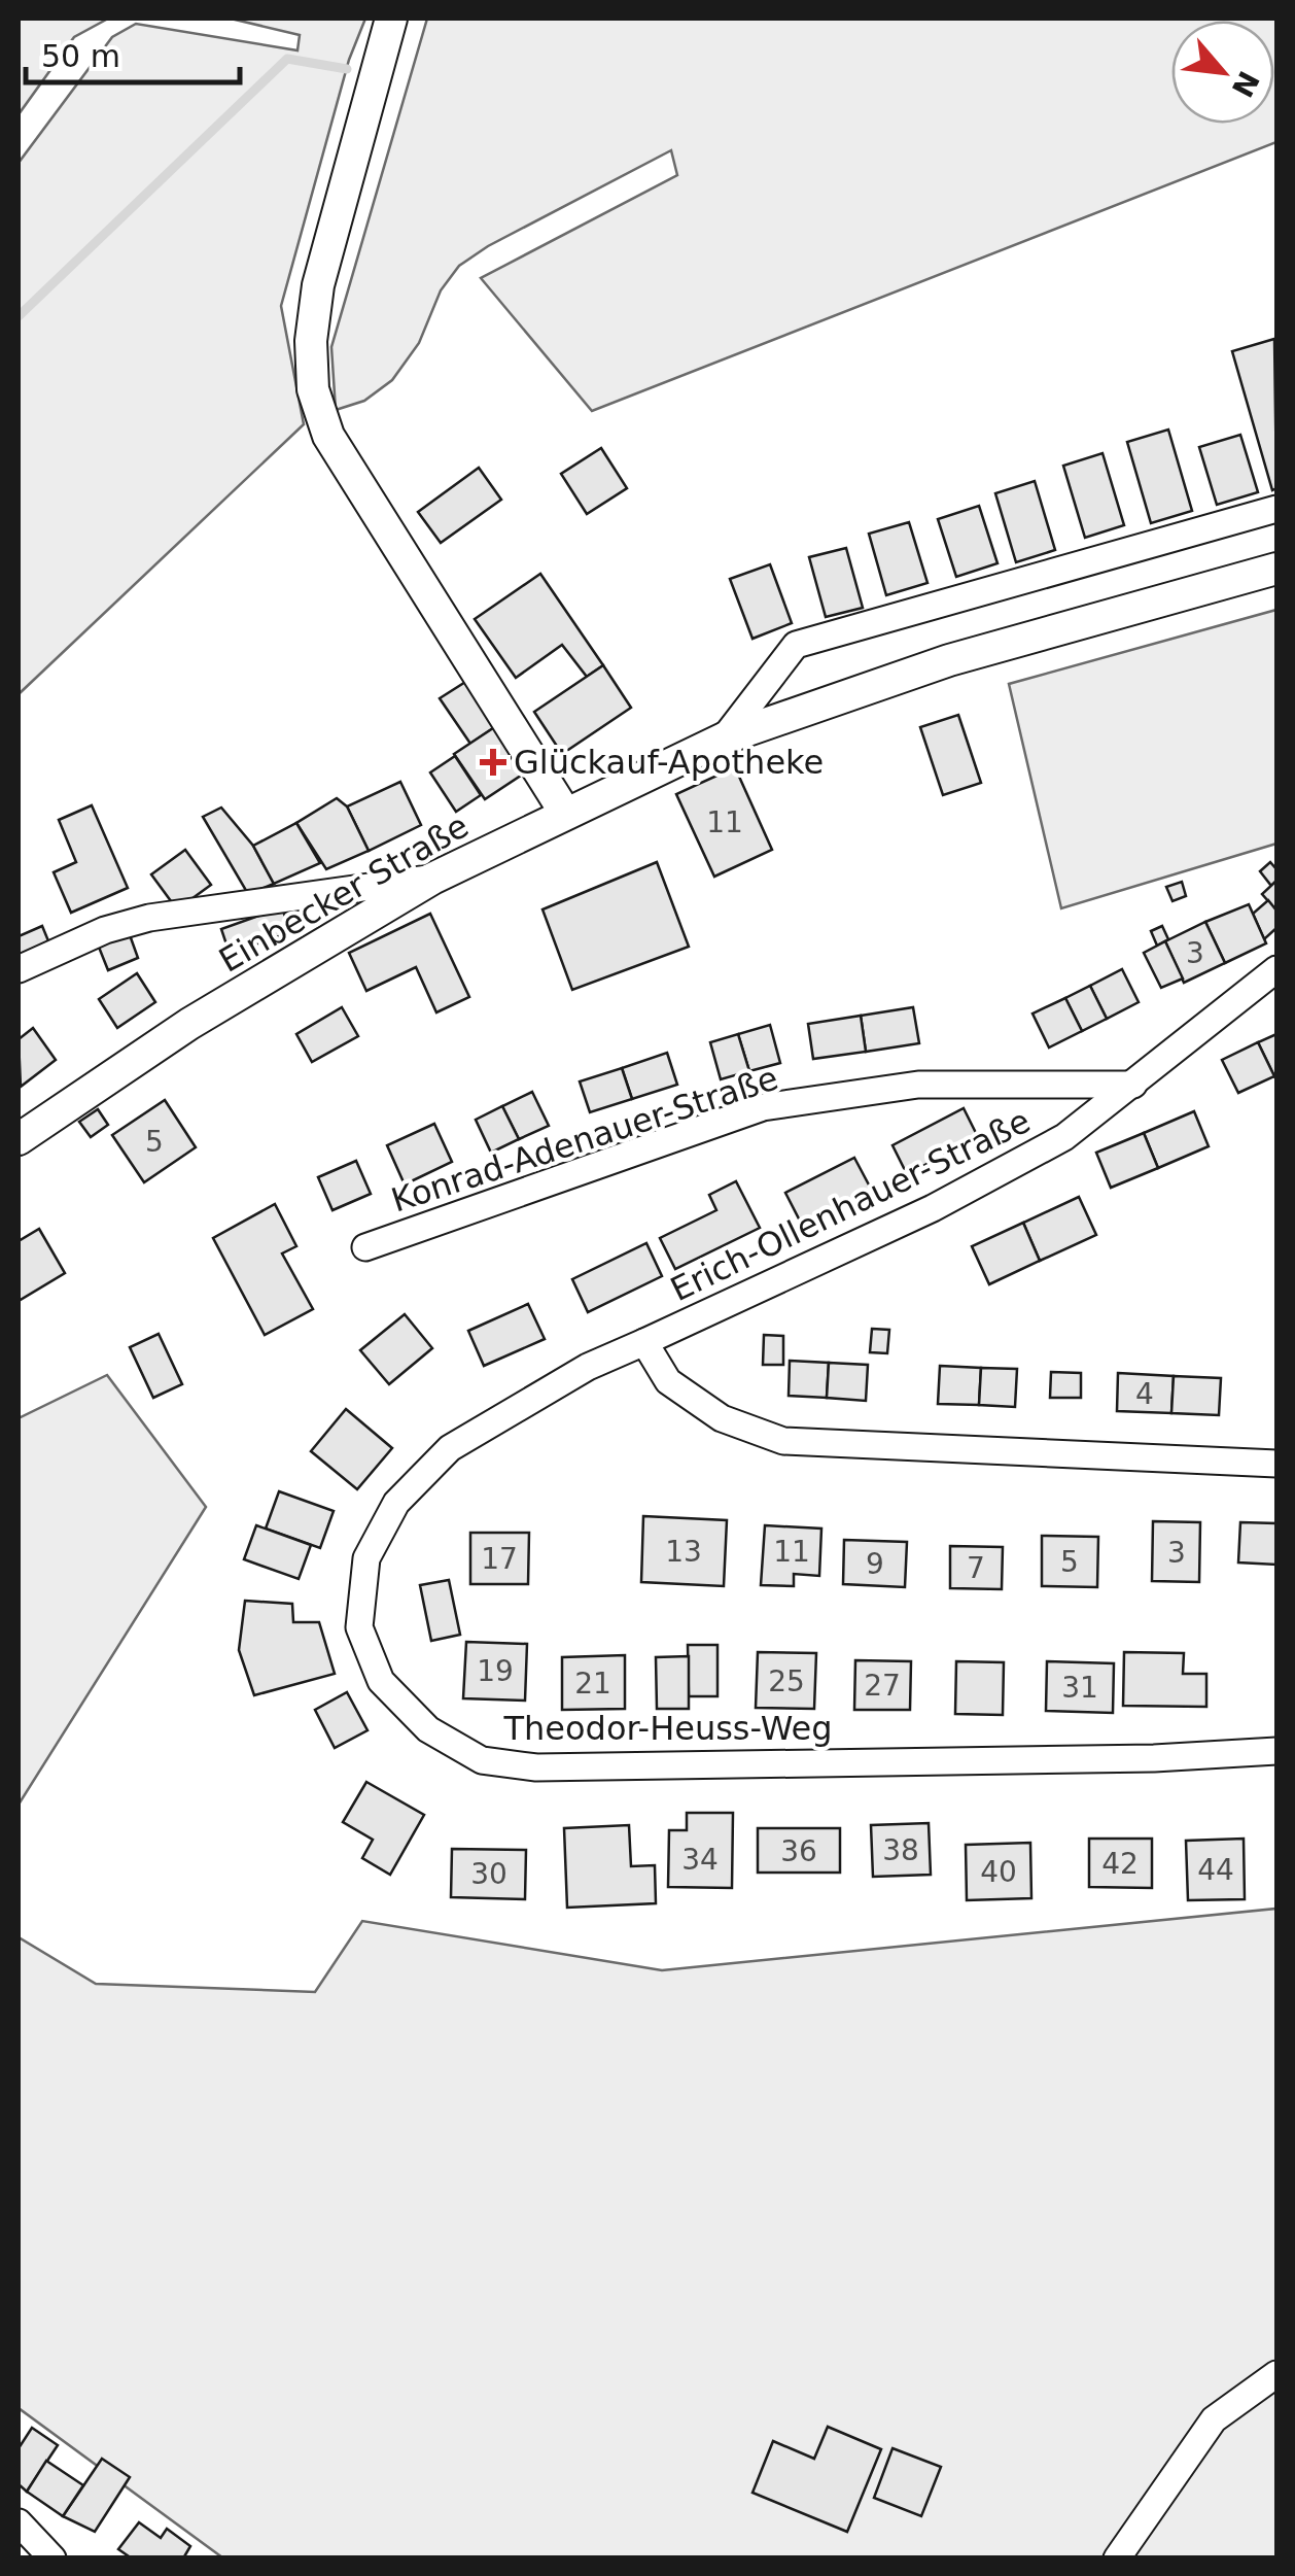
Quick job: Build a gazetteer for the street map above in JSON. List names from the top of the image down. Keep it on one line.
{"streets":{"street":["Einbecker Straße","Konrad-Adenauer-Straße","Erich-Ollenhauer-Straße","Theodor-Heuss-Weg"]},"crossings":[["Konrad-Adenauer-Straße","Erich-Ollenhauer-Straße"],["Erich-Ollenhauer-Straße","Theodor-Heuss-Weg"]],"places":{"health":["Glückauf-Apotheke"]},"house_numbers":["11","3","5","4","13","11","3","17","5","9","7","19","25","21","27","31","38","36","34","42","44","40","30"],"scale_bar":"50 m","north":"bottom right"}
